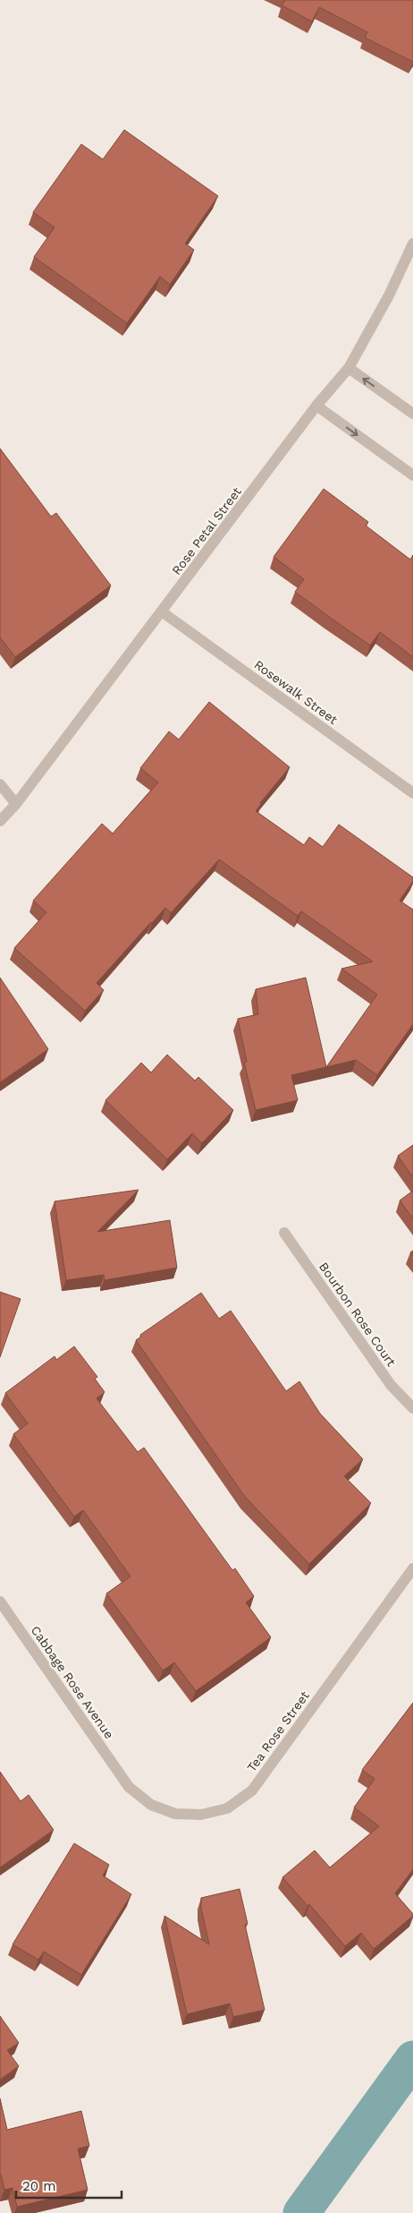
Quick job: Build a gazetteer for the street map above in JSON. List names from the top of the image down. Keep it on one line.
{"streets":{"street":["Rose Petal Street","Rosewalk Street","Bourbon Rose Court","Cabbage Rose Avenue","Tea Rose Street"]},"crossings":[["Rose Petal Street","Rosewalk Street"],["Cabbage Rose Avenue","Tea Rose Street"]],"scale_bar":"20 m"}
